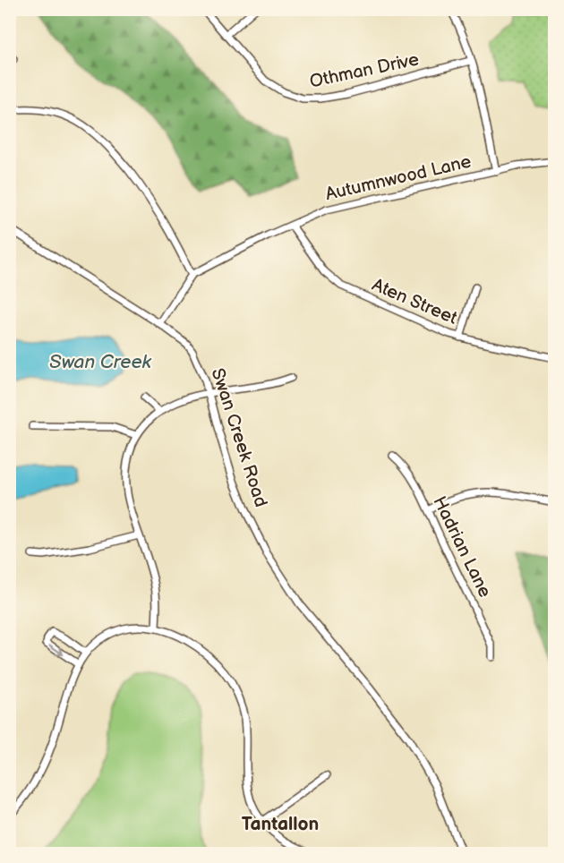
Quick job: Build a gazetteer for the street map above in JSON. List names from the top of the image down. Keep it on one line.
{"streets":{"street":["Othman Drive","Autumnwood Lane","Aten Street","Swan Creek Road","Hadrian Lane"]},"crossings":[["Autumnwood Lane","Aten Street"],["Autumnwood Lane","Swan Creek Road"]],"districts":["Tantallon"],"water":["Swan Creek"]}
